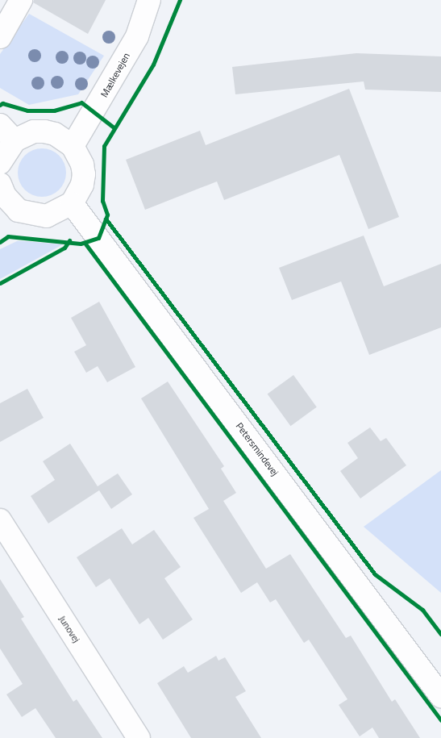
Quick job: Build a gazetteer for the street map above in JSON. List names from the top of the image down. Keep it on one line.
{"streets":{"street":["Mælkevejen","Petersmindevej","Junovej"]}}
